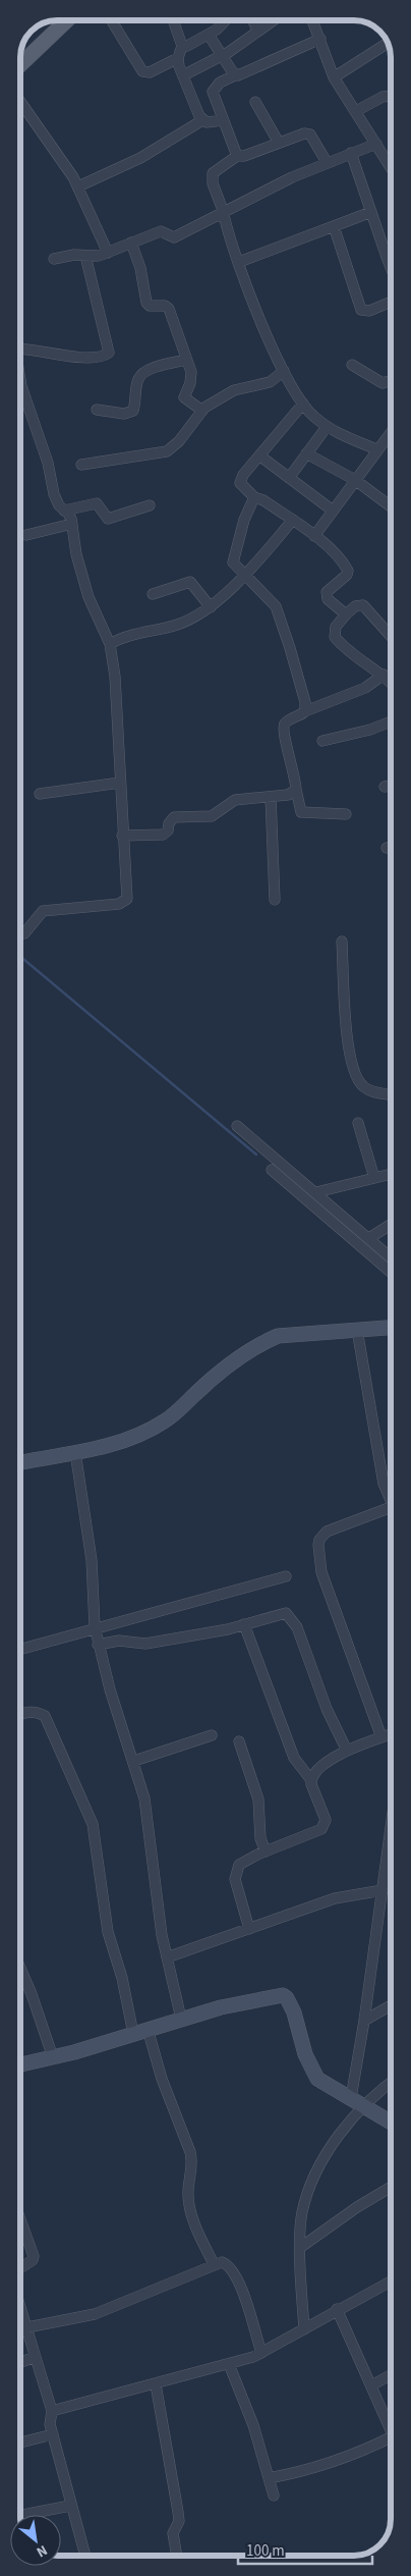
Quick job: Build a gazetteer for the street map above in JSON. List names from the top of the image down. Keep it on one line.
{"scale_bar":"100 m","north":"bottom right"}
